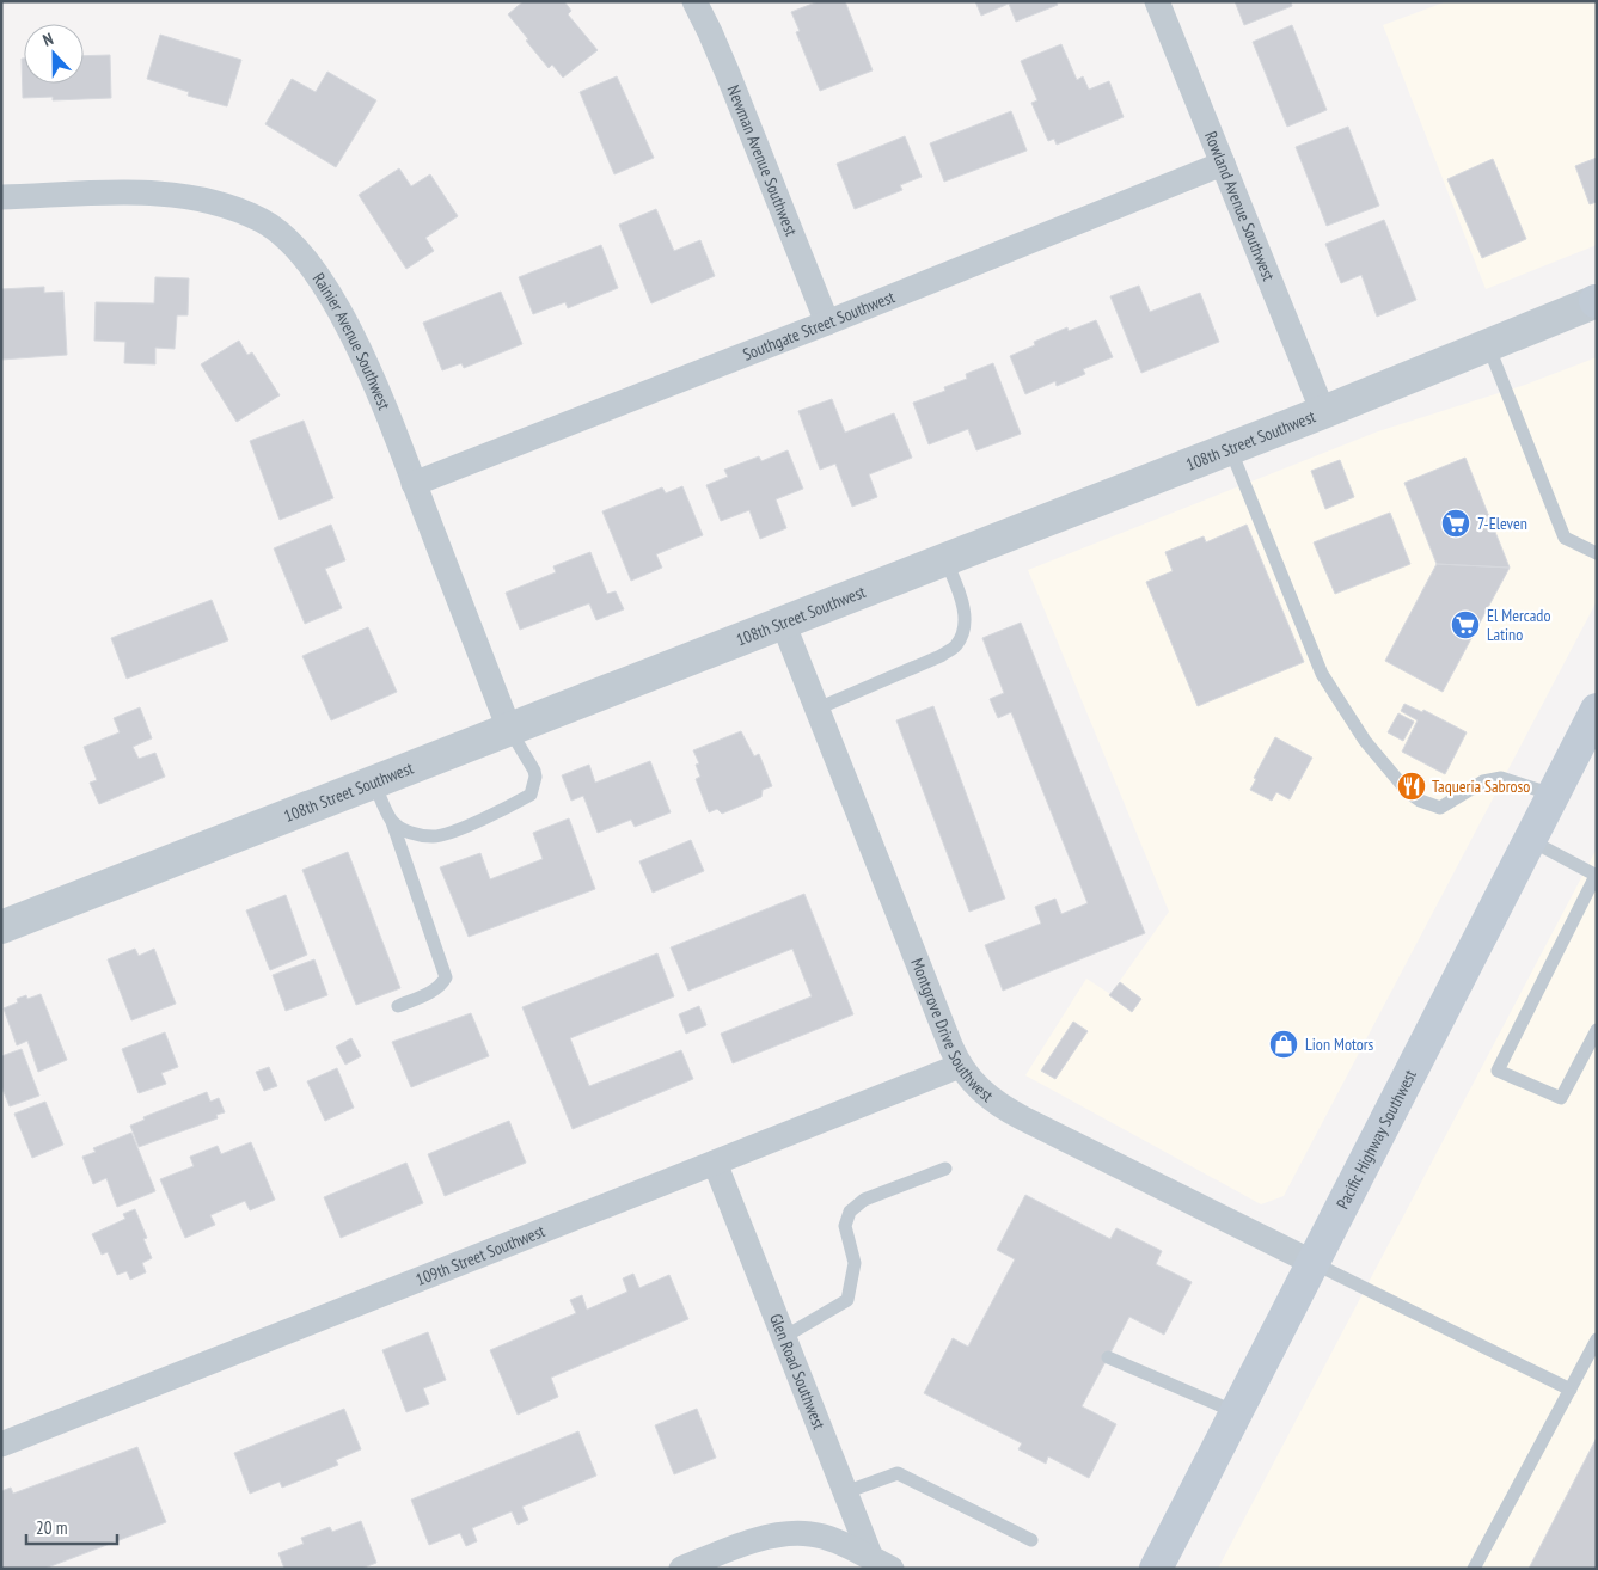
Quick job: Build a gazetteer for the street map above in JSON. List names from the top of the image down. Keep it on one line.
{"streets":{"main road":["Pacific Highway Southwest"],"street":["Newman Avenue Southwest","Rowland Avenue Southwest","Southgate Street Southwest","Rainier Avenue Southwest","108th Street Southwest","Montgrove Drive Southwest","109th Street Southwest","Glen Road Southwest"]},"crossings":[["Newman Avenue Southwest","Southgate Street Southwest"],["Rowland Avenue Southwest","Southgate Street Southwest"],["Rowland Avenue Southwest","108th Street Southwest"],["Southgate Street Southwest","Rainier Avenue Southwest"],["Rainier Avenue Southwest","108th Street Southwest"],["108th Street Southwest","Montgrove Drive Southwest"],["Montgrove Drive Southwest","Pacific Highway Southwest"],["Montgrove Drive Southwest","109th Street Southwest"],["109th Street Southwest","Glen Road Southwest"]],"places":{"supermarket":["7-Eleven","El Mercado Latino"],"restaurant":["Taqueria Sabroso"],"shop":["Lion Motors"]},"scale_bar":"20 m","north":"top"}
